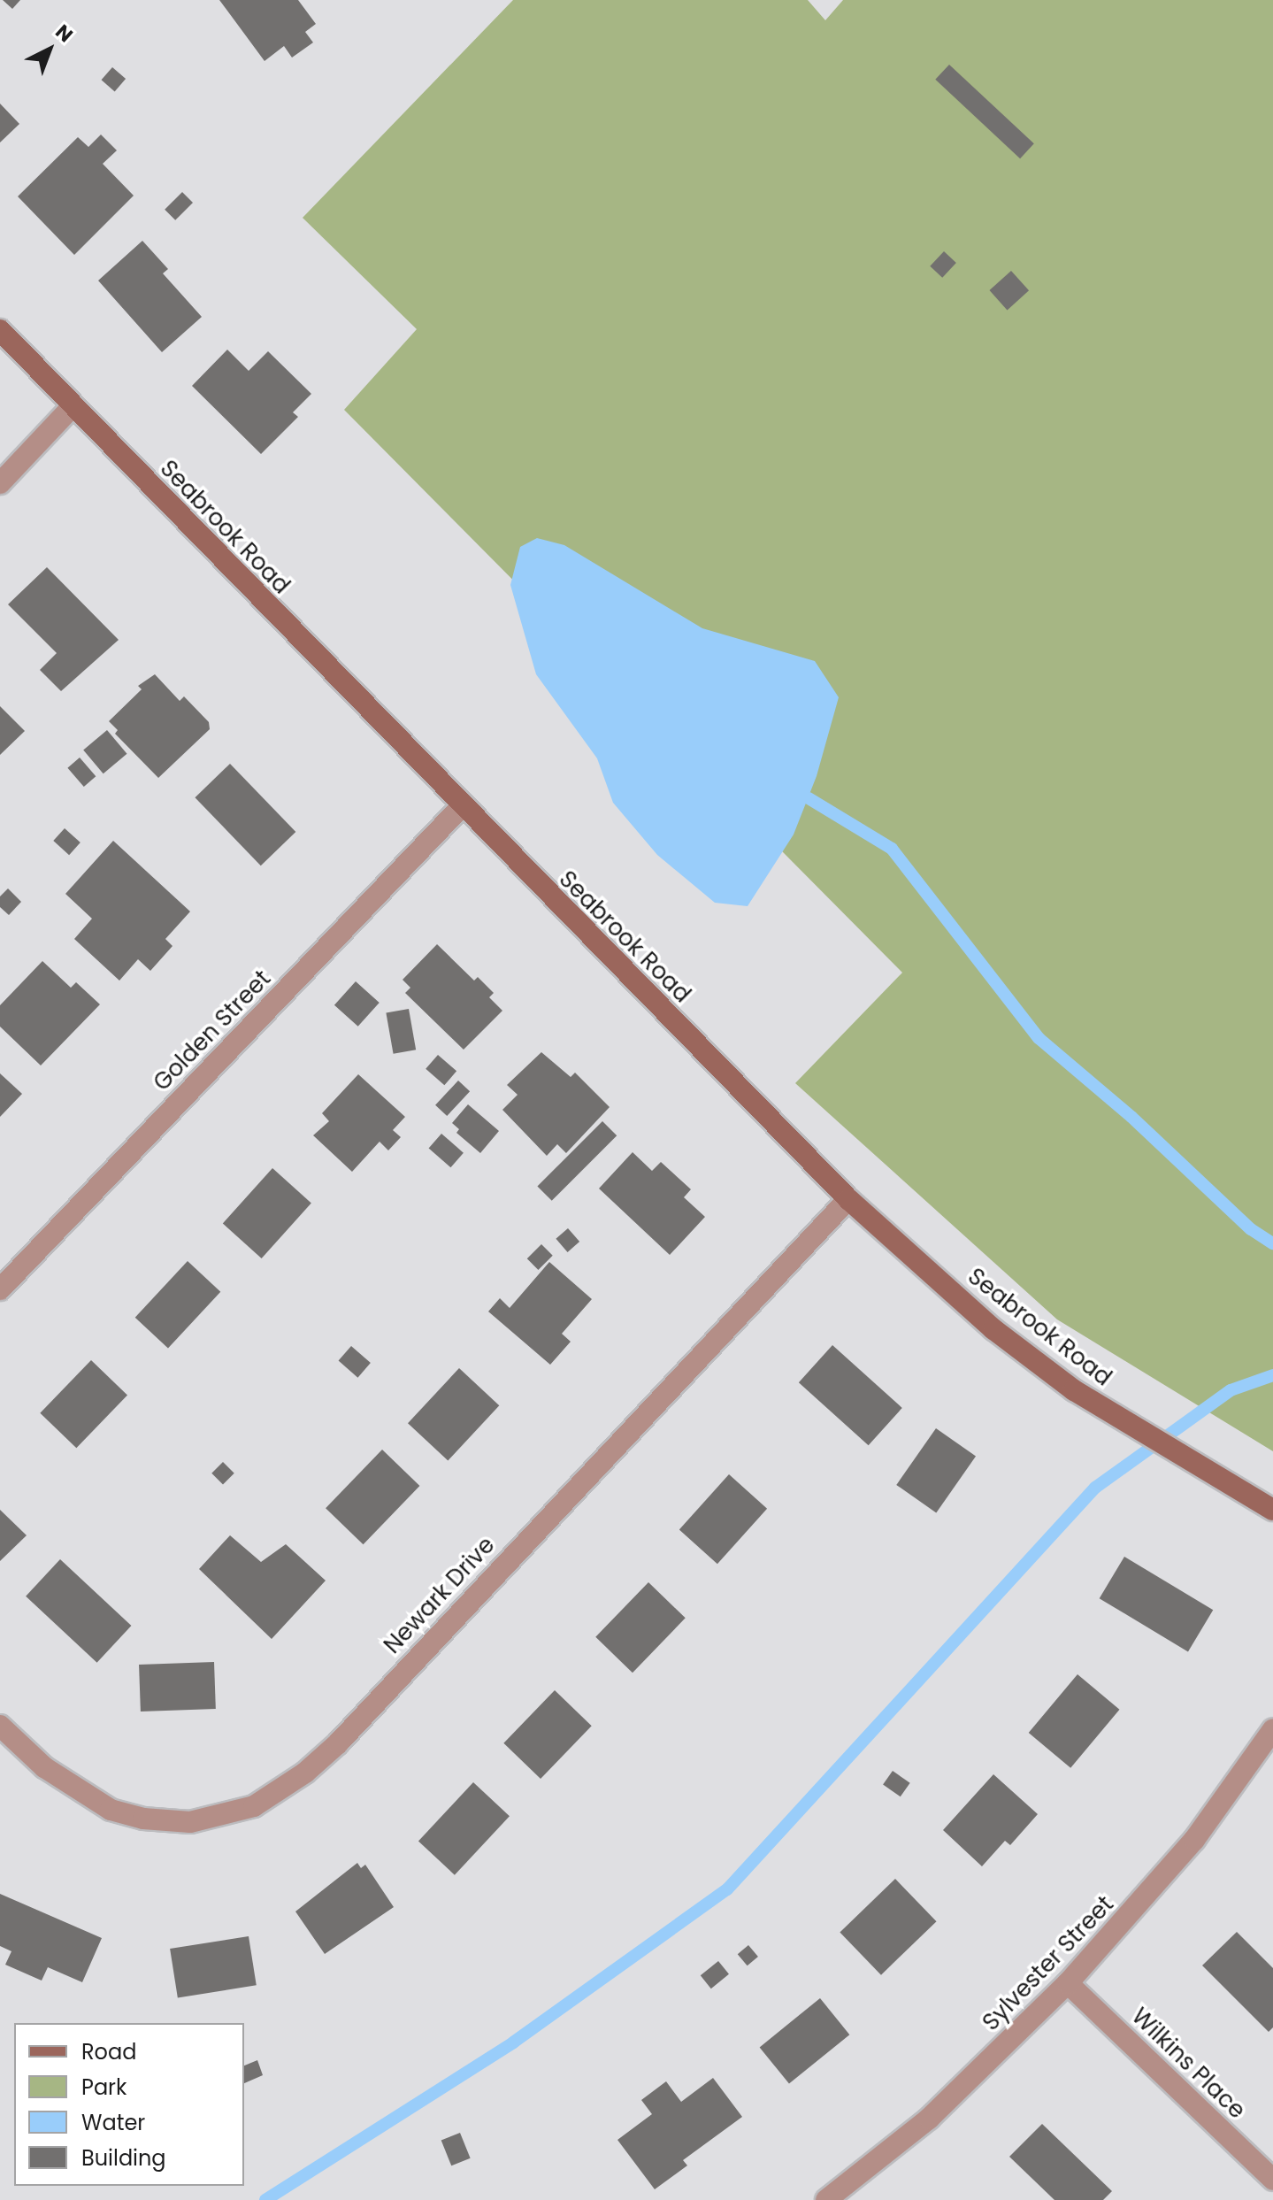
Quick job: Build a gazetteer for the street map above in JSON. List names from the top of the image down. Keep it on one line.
{"streets":{"street":["Seabrook Road","Golden Street","Newark Drive","Sylvester Street","Wilkins Place"]},"crossings":[["Seabrook Road","Golden Street"],["Seabrook Road","Newark Drive"],["Sylvester Street","Wilkins Place"]],"legend":["Road","Park","Water","Building"],"north":"top right"}
